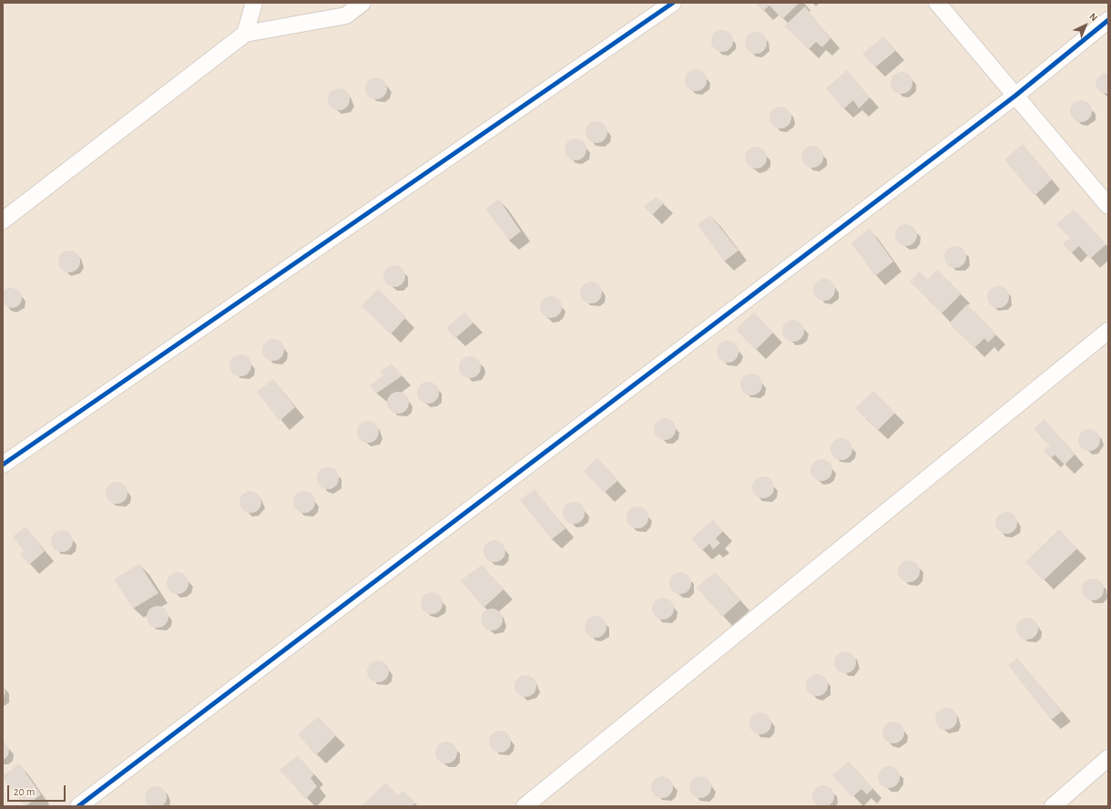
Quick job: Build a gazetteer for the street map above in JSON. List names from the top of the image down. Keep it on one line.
{"scale_bar":"20 m","north":"top right"}
